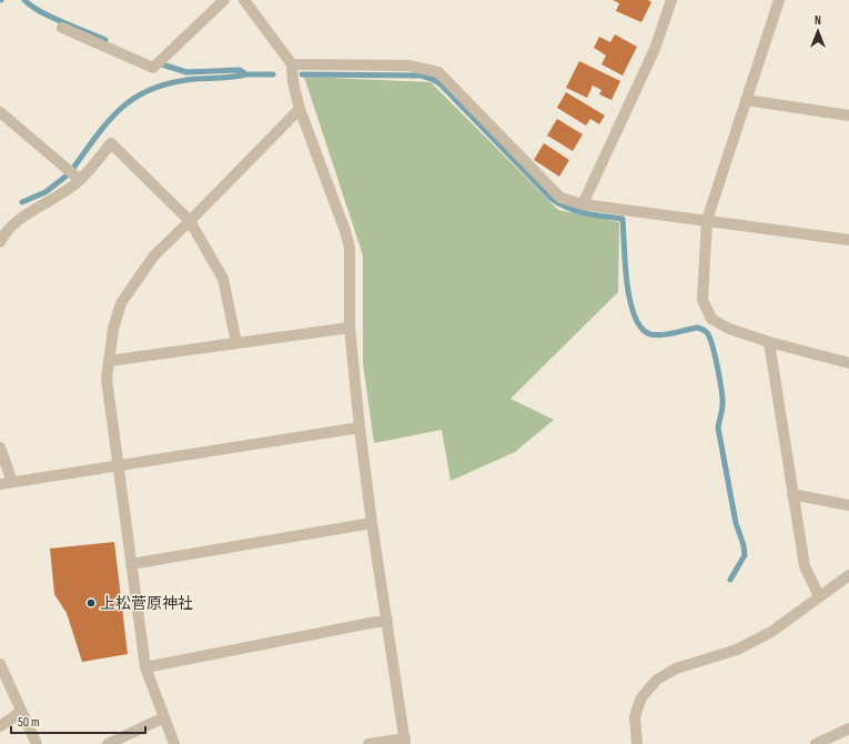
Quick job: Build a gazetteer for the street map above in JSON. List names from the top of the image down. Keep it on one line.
{"places":["上松菅原神社"],"scale_bar":"50 m","north":"top"}
